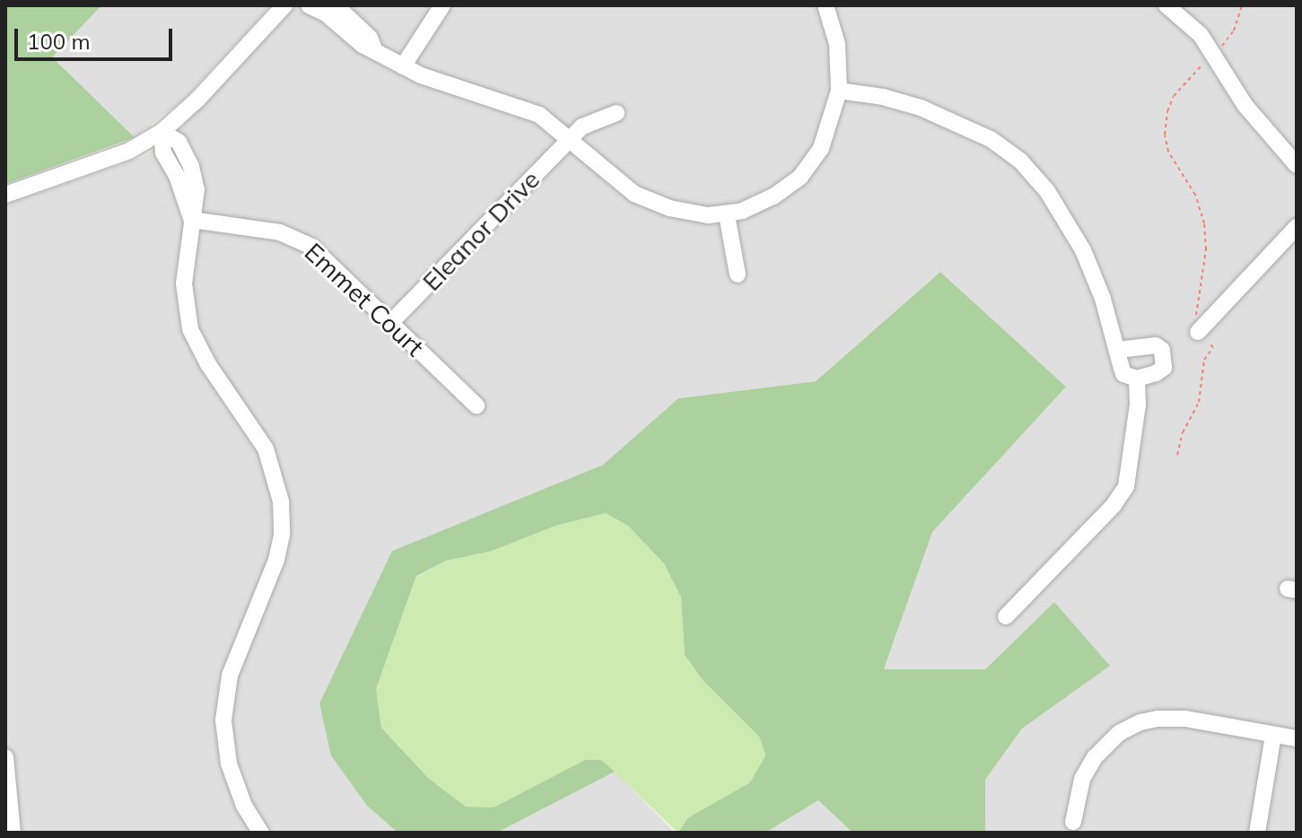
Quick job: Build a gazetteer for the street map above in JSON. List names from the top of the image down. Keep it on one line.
{"streets":{"street":["Eleanor Drive","Emmet Court"]},"crossings":[["Eleanor Drive","Emmet Court"]],"scale_bar":"100 m"}
